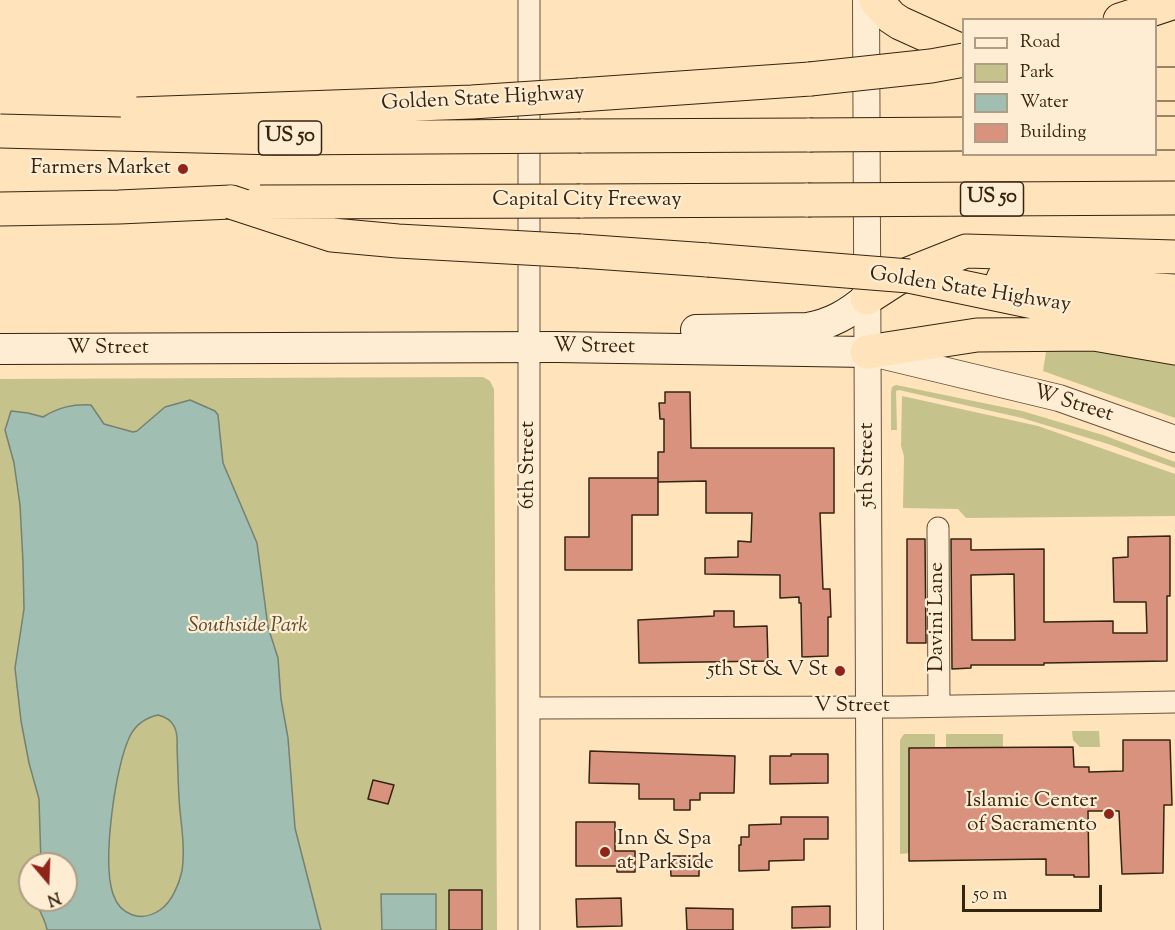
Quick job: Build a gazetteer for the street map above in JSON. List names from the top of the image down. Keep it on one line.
{"streets":{"highway":["Golden State Highway","US 50","Capital City Freeway"],"main road":["W Street"],"street":["6th Street","5th Street","Davini Lane","V Street"]},"crossings":[["Golden State Highway","Capital City Freeway"],["W Street","6th Street"],["W Street","5th Street"],["6th Street","V Street"],["5th Street","V Street"],["Davini Lane","V Street"]],"parks":["Southside Park"],"places":["Farmers Market","5th St & V St","Islamic Center of Sacramento","Inn & Spa at Parkside"],"legend":["Road","Park","Water","Building"],"scale_bar":"50 m","north":"bottom"}
